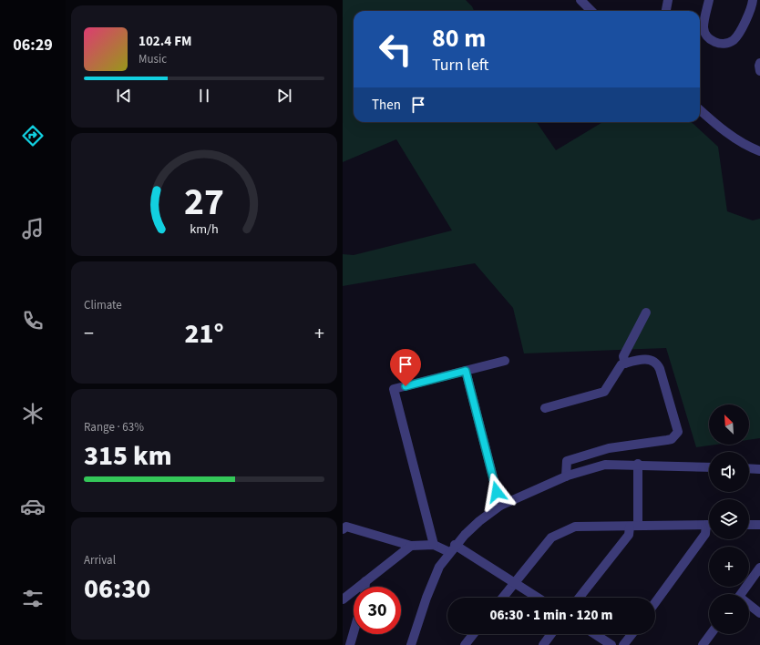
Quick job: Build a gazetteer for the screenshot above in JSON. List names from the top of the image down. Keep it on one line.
{"north":"top left","page":{"tabs":"06:29","turn":["80 m","Turn left"],"song":["102.4 FM","Music"],"then":"Then","tile":["Climate",["Range · 63%","315 km"],["Arrival","06:30"]],"heat":["−","21°","+"],"map_buttons":["+","−"],"limit":"30","trip":"06:30 · 1 min · 120 m","gauge":["27","km/h"]}}
